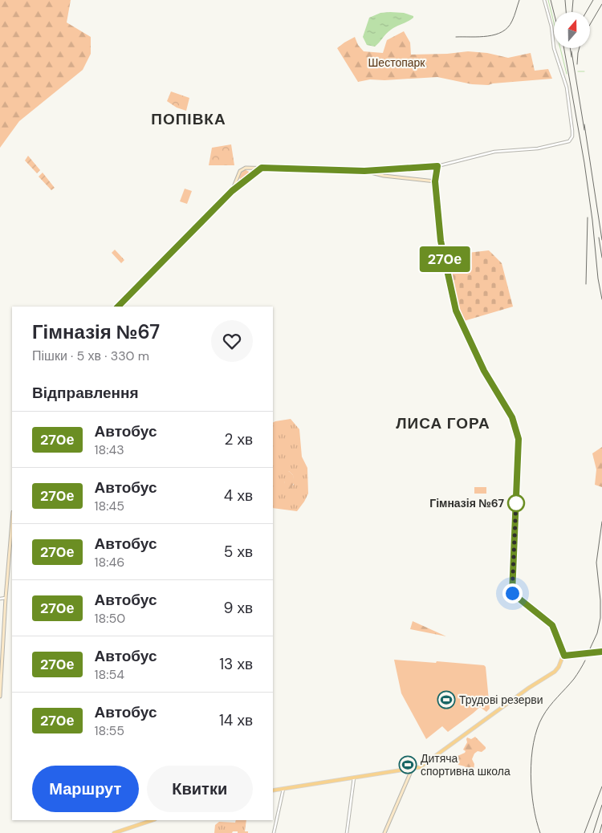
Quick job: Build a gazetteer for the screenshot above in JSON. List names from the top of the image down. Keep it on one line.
{"districts":["ПОПІВКА","ЛИСА ГОРА"],"parks":["Шестопарк"],"places":{"other":["Гімназія №67"],"sports":["Трудові резерви","Дитяча спортивна школа"]},"lines":["bus line 270е"],"north":"top","page":{"on_map":"270е","heading":[["Гімназія №67","Пішки · 5 хв · 330 m"],"Відправлення"],"list":[{"mark":"270е","name":"Автобус","note":"18:43","value":"2 хв"},{"mark":"270е","name":"Автобус","note":"18:45","value":"4 хв"},{"mark":"270е","name":"Автобус","note":"18:46","value":"5 хв"},{"mark":"270е","name":"Автобус","note":"18:50","value":"9 хв"},{"mark":"270е","name":"Автобус","note":"18:54","value":"13 хв"},{"mark":"270е","name":"Автобус","note":"18:55","value":"14 хв"}],"buttons":["Маршрут","Квитки"]}}
